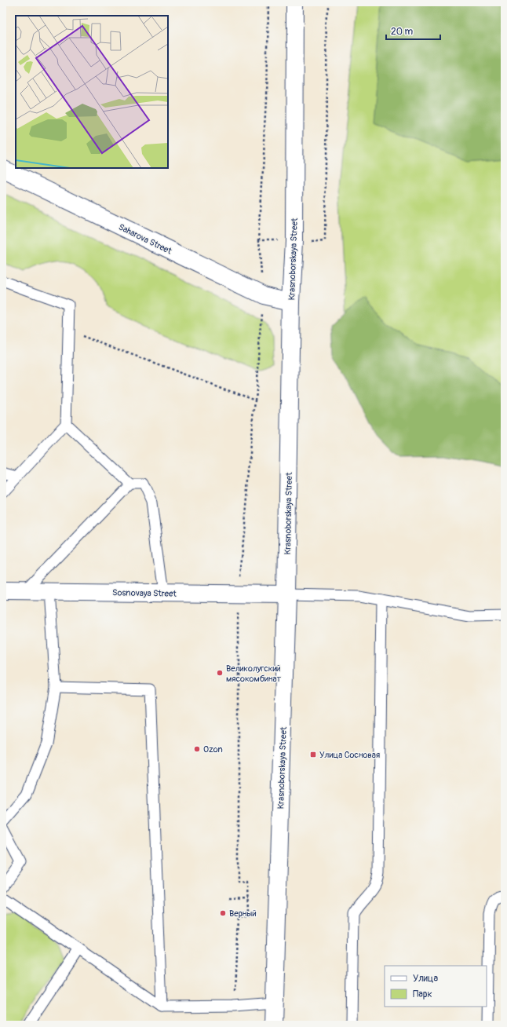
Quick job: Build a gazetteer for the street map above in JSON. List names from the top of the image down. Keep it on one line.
{"streets":{"street":["Saharova Street","Krasnoborskaya Street","Sosnovaya Street"]},"crossings":[["Saharova Street","Krasnoborskaya Street"],["Krasnoborskaya Street","Sosnovaya Street"]],"places":{"other":["Великолугский мясокомбинат","Ozon","Верный"],"transit":["Улица Сосновая"]},"legend":["Улица","Парк"],"scale_bar":"20 m"}
